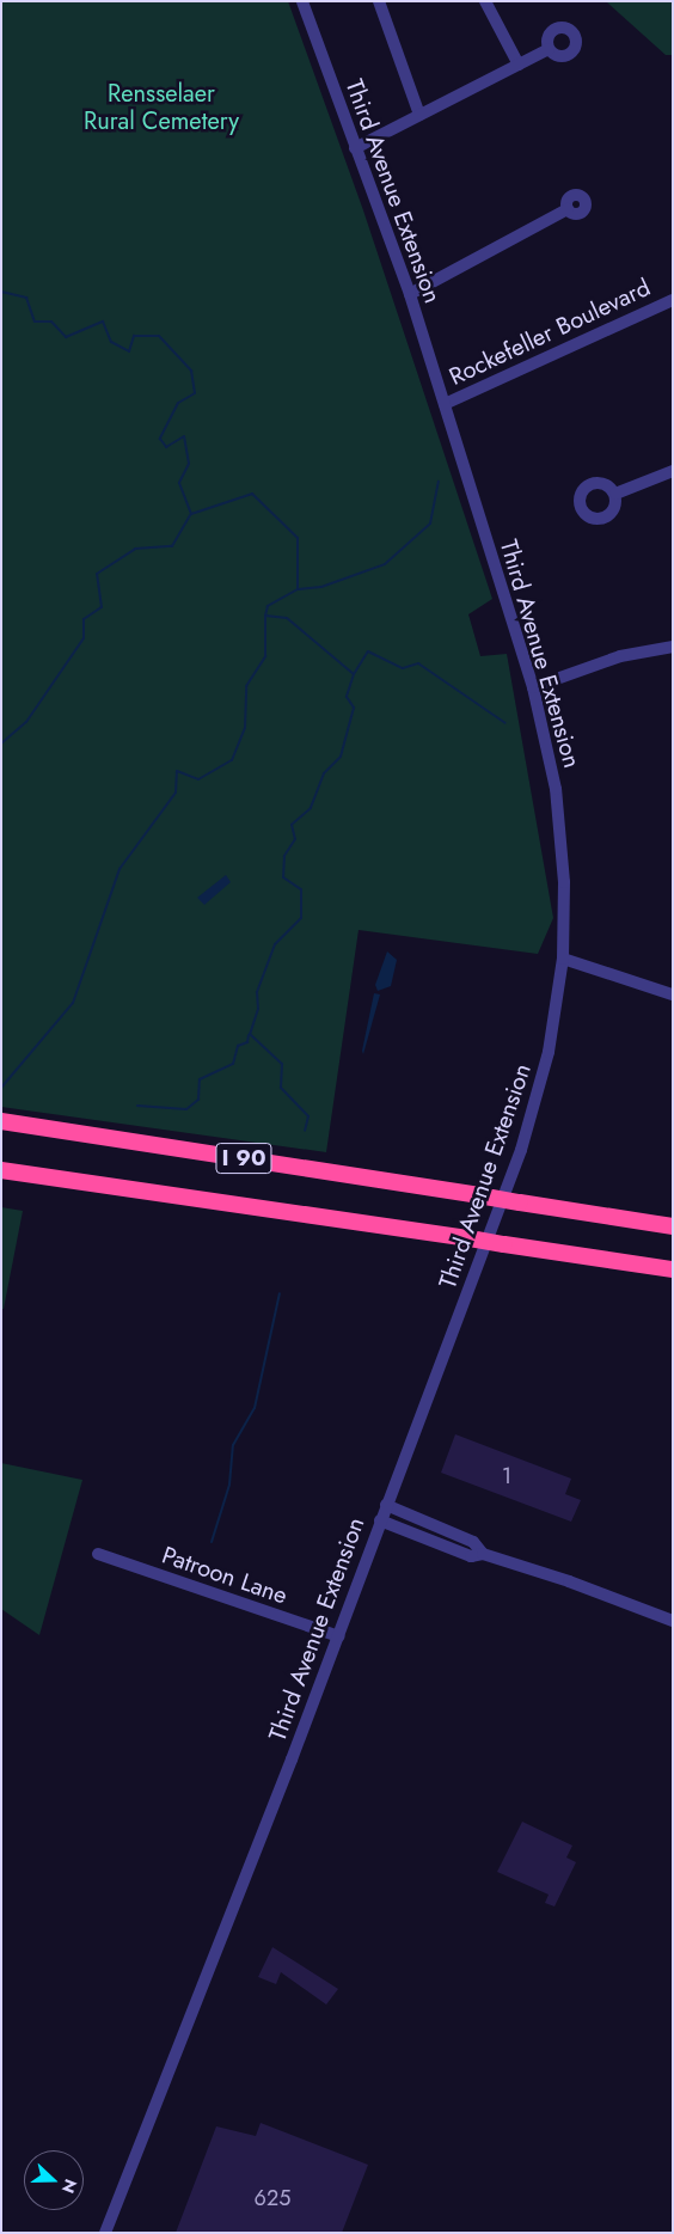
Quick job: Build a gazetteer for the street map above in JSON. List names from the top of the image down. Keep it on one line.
{"streets":{"highway":["I 90"],"street":["Third Avenue Extension","Rockefeller Boulevard","Patroon Lane"]},"crossings":[["Third Avenue Extension","Rockefeller Boulevard"],["Third Avenue Extension","Patroon Lane"]],"parks":["Rensselaer Rural Cemetery"],"house_numbers":["1","625"],"north":"right"}
